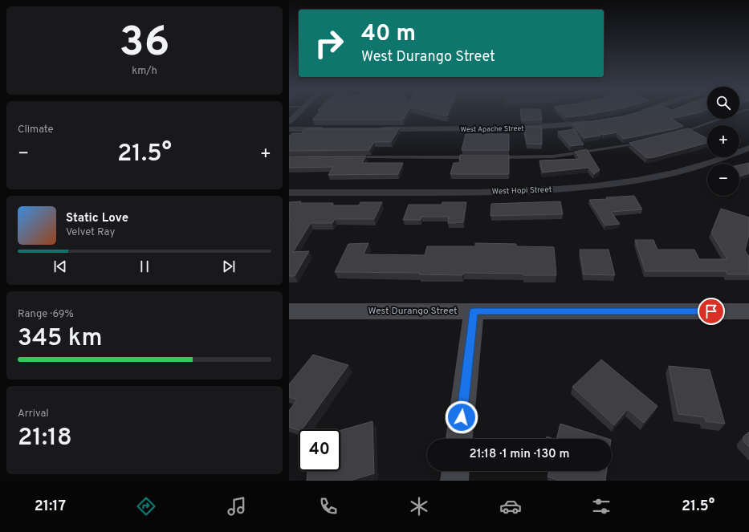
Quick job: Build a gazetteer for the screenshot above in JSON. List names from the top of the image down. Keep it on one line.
{"streets":{"street":["West Apache Street","West Hopi Street","West Durango Street"]},"page":{"tile":[["36","km/h"],"Climate",["Range · 69%","345 km"],["Arrival","21:18"]],"turn":["40 m","West Durango Street"],"map_buttons":["+","−"],"heat":["−","21.5°","+"],"song":["Static Love","Velvet Ray"],"limit":"40","trip":"21:18 · 1 min · 130 m","tabs":["21:17","21.5°"]}}
